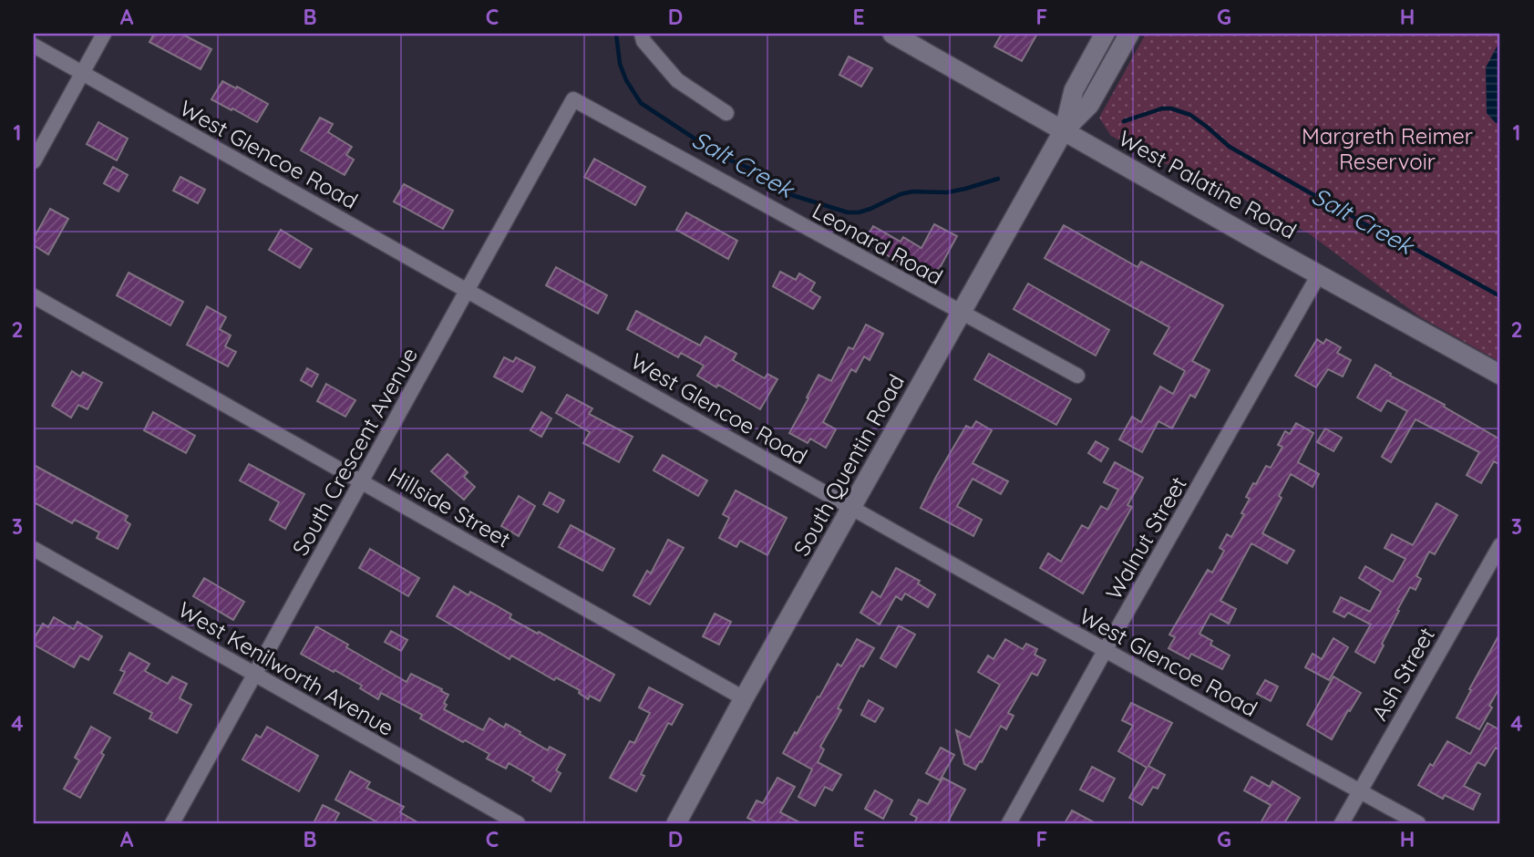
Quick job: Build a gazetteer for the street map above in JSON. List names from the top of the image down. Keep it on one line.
{"streets":{"main road":["West Palatine Road","South Quentin Road"],"street":["West Glencoe Road","Leonard Road","South Crescent Avenue","Hillside Street","Walnut Street","West Kenilworth Avenue","Ash Street"]},"crossings":[["West Glencoe Road","South Crescent Avenue"],["West Glencoe Road","South Quentin Road"],["West Glencoe Road","Walnut Street"],["West Glencoe Road","Ash Street"],["West Palatine Road","South Quentin Road"],["West Palatine Road","Walnut Street"],["Leonard Road","South Crescent Avenue"],["Leonard Road","South Quentin Road"],["South Crescent Avenue","Hillside Street"],["South Crescent Avenue","West Kenilworth Avenue"],["South Quentin Road","Hillside Street"]],"water":["Salt Creek"],"parks":["Margreth Reimer Reservoir"],"grid":{"columns":["A","B","C","D","E","F","G","H"],"rows":["1","2","3","4"]}}
